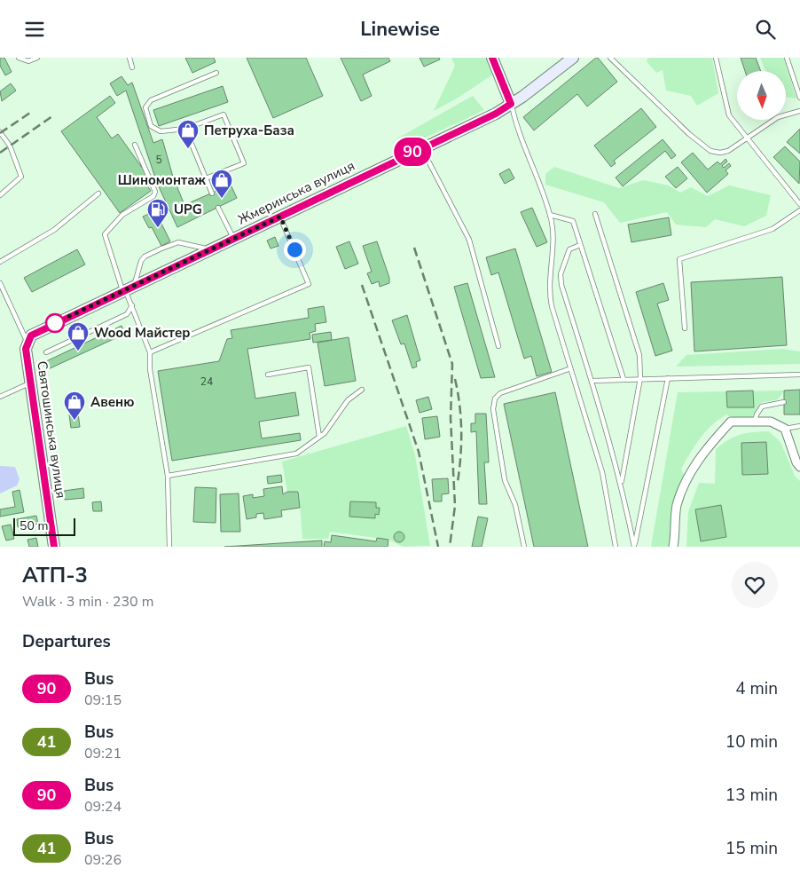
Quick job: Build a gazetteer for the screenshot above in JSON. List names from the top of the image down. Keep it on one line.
{"streets":{"main road":["Жмеринська вулиця","Святошинська вулиця"]},"crossings":[["Жмеринська вулиця","Святошинська вулиця"]],"places":{"shop":["Петруха-База","Шиномонтаж","Wood Майстер","Авеню"],"fuel station":["UPG"]},"lines":["bus line 90"],"house_numbers":["5","24"],"scale_bar":"50 m","north":"bottom","page":{"header":"Linewise","on_map":"90","scale":"50 m","heading":[["АТП-3","Walk · 3 min · 230 m"],"Departures"],"list":[{"mark":"90","name":"Bus","note":"09:15","value":"4 min"},{"mark":"41","name":"Bus","note":"09:21","value":"10 min"},{"mark":"90","name":"Bus","note":"09:24","value":"13 min"},{"mark":"41","name":"Bus","note":"09:26","value":"15 min"}]}}
